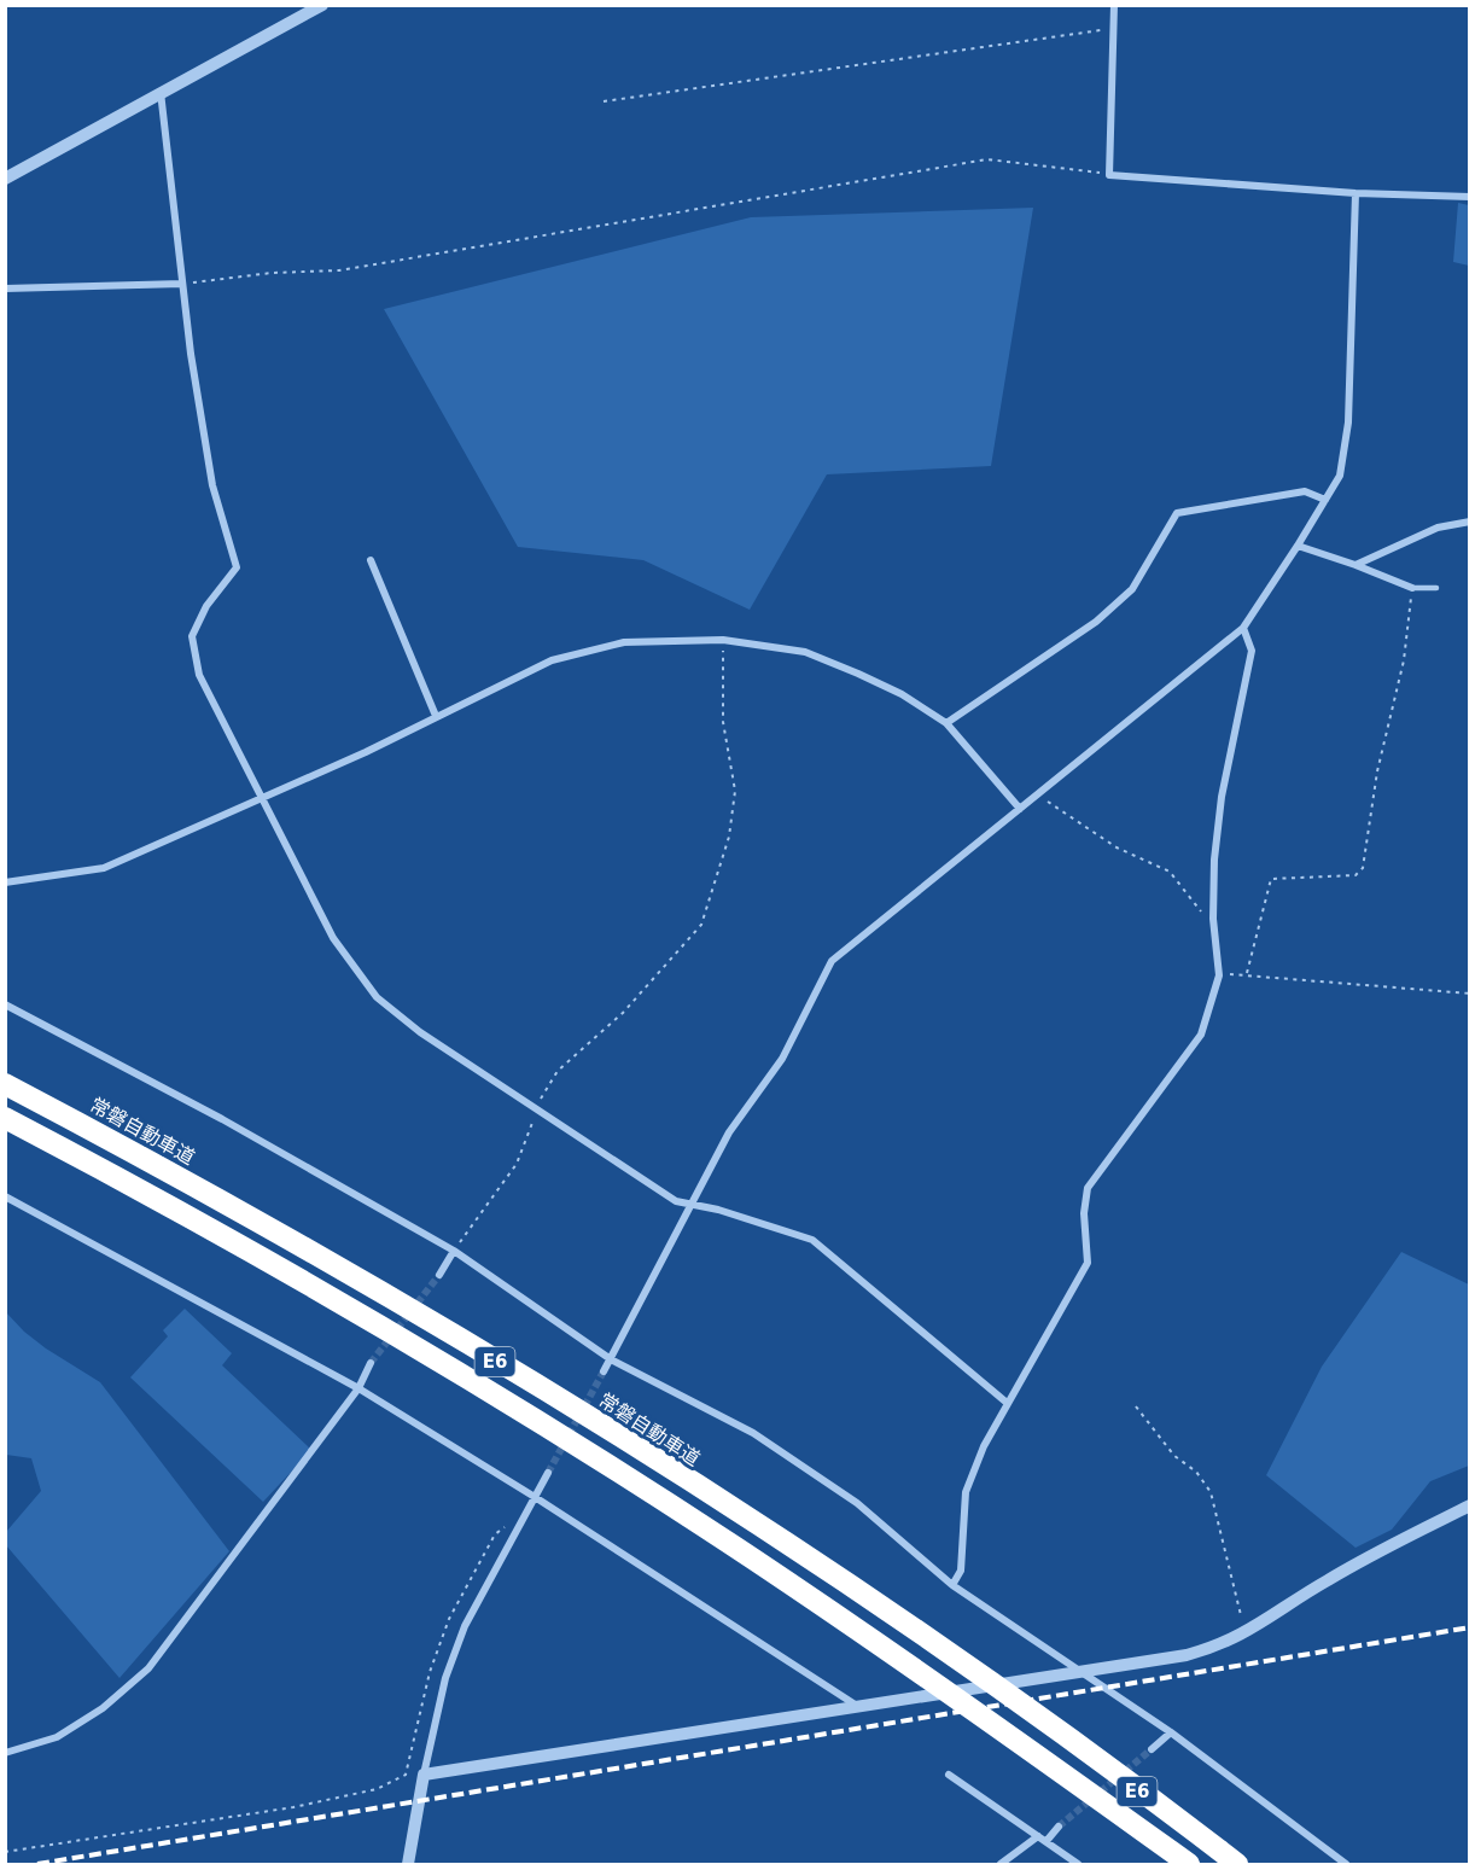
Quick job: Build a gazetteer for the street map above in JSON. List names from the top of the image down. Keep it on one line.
{"streets":{"highway":["常磐自動車道","E6"]}}
